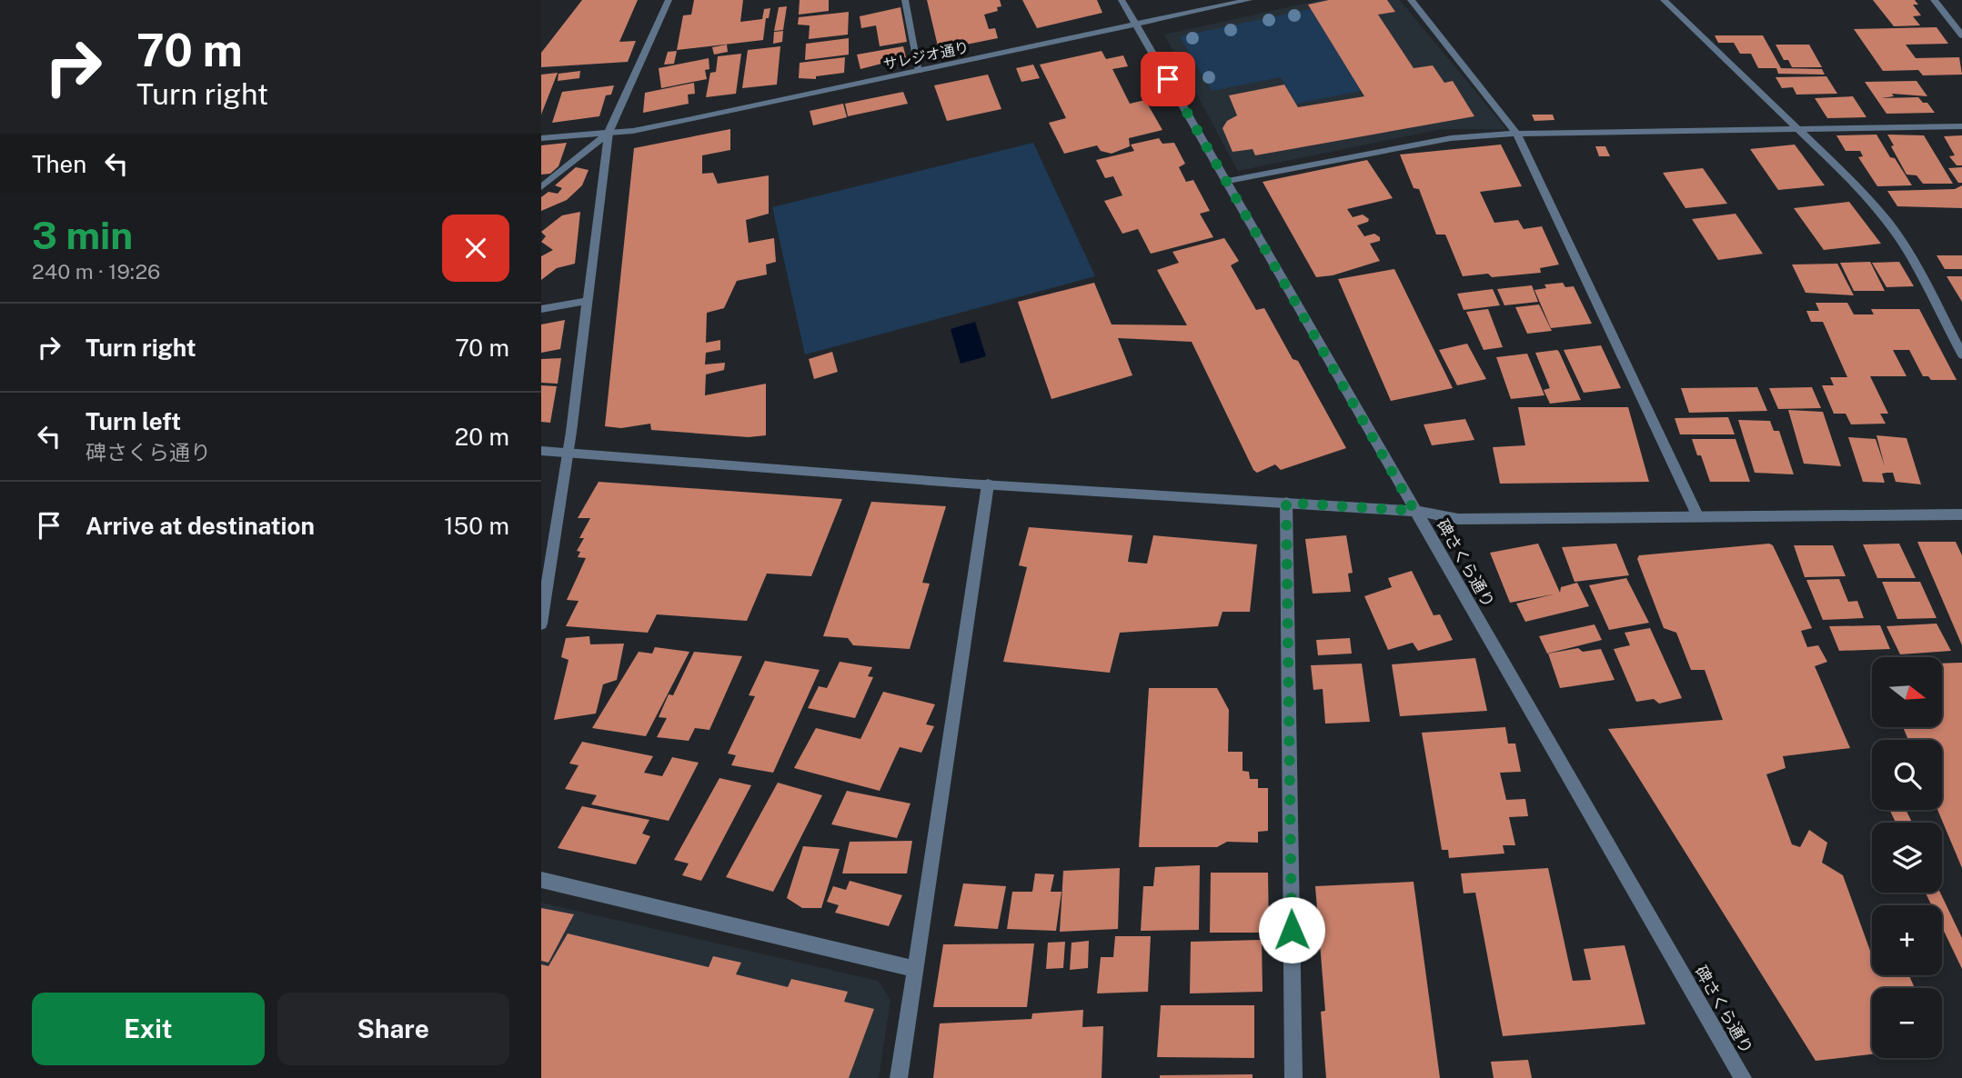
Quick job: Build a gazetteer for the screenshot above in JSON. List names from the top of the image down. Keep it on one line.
{"streets":{"street":["サレジオ通り","碑さくら通り"]},"crossings":[["サレジオ通り","碑さくら通り"]],"north":"right","page":{"turn":["70 m","Turn right"],"then":"Then","heading":["3 min","240 m · 19:26"],"list":[{"name":"Turn right","value":"70 m"},{"name":"Turn left","note":"碑さくら通り","value":"20 m"},{"name":"Arrive at destination","value":"150 m"}],"map_buttons":["+","−"],"buttons":["Exit","Share"]}}
